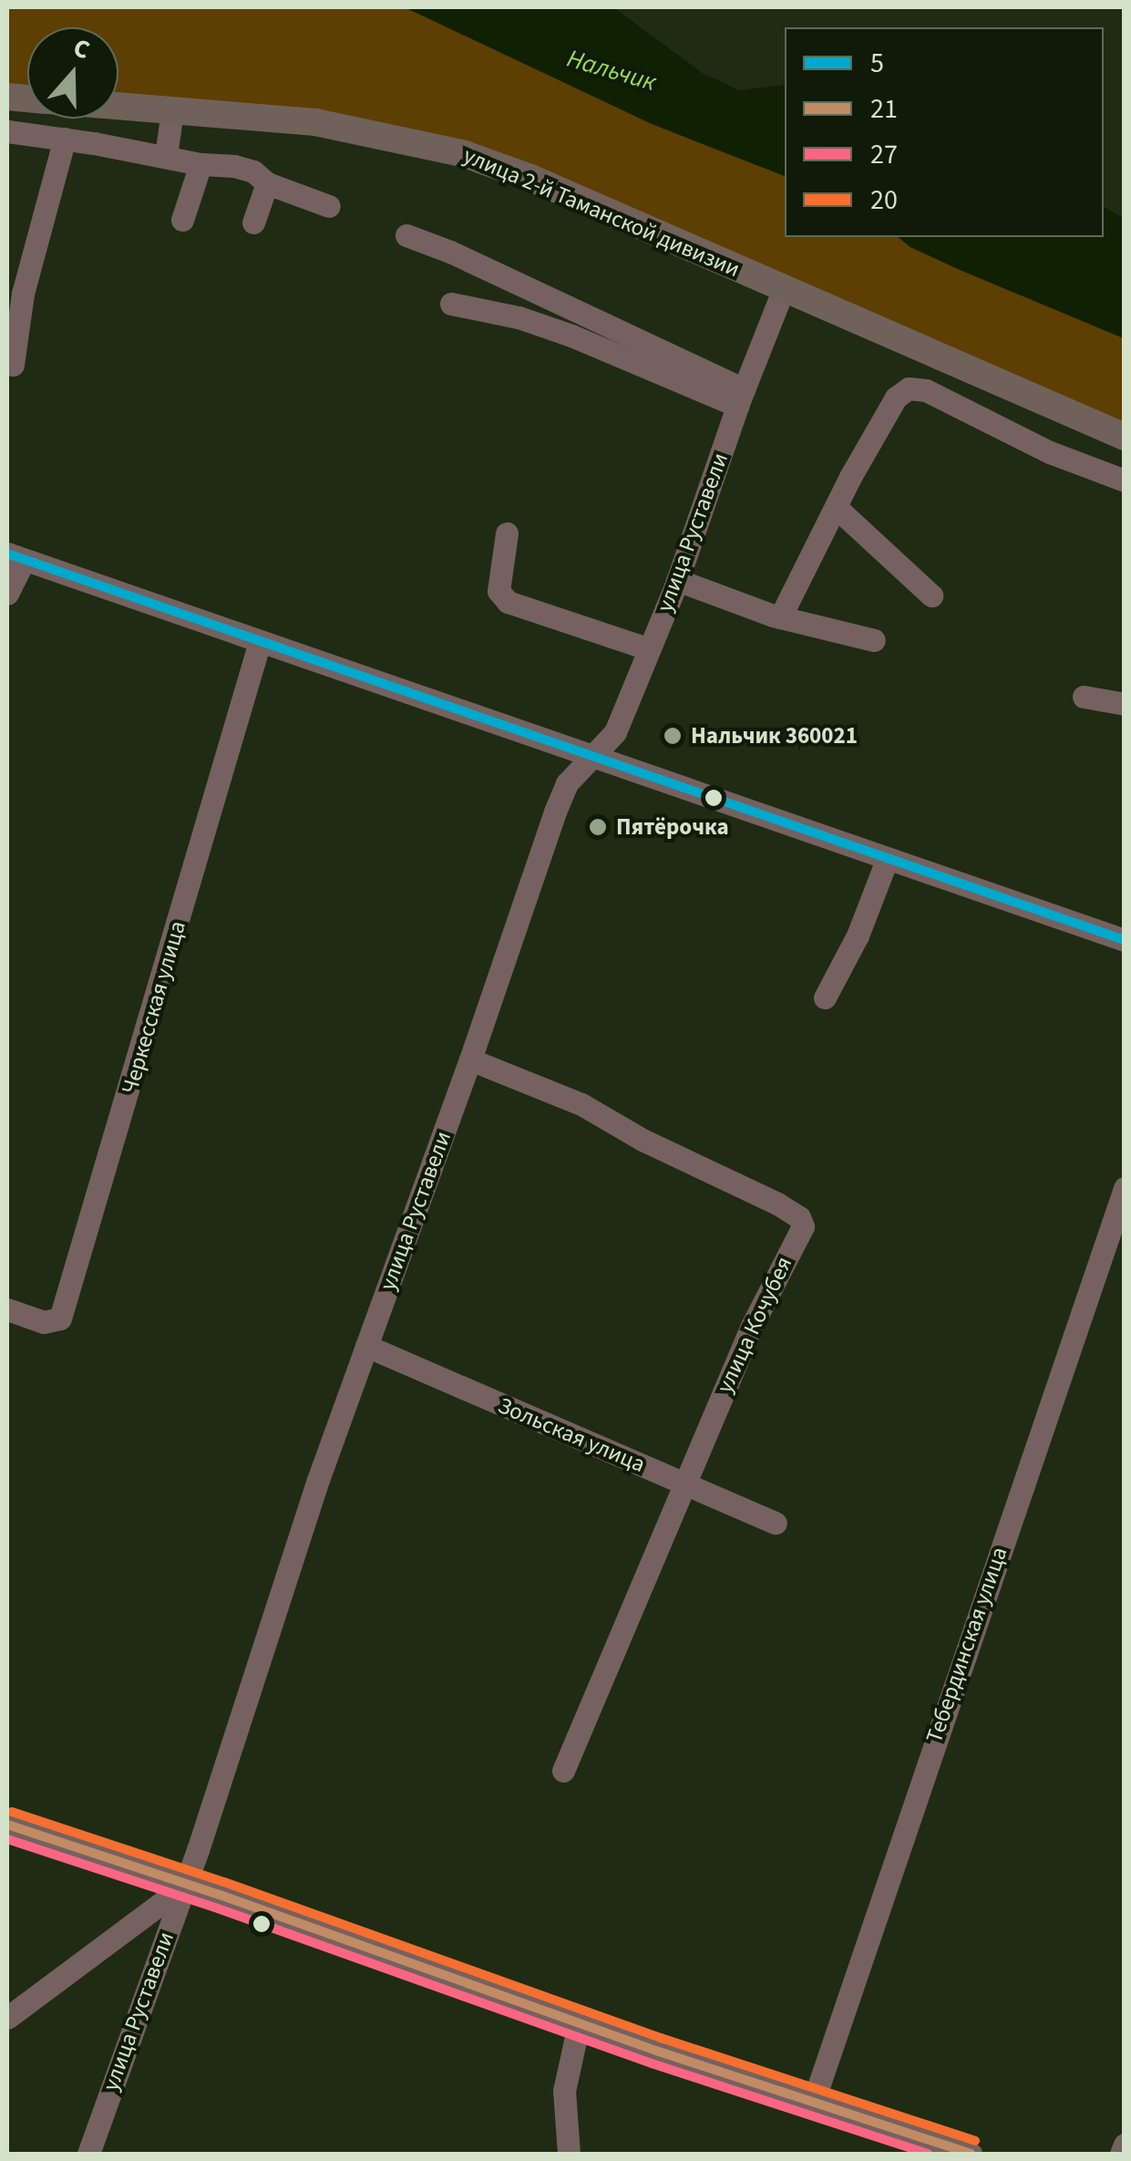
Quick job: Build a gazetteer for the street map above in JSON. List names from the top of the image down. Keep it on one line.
{"streets":{"main road":["улица 2-й Таманской дивизии"],"street":["улица Руставели","Черкесская улица","улица Кочубея","Зольская улица","Тебердинская улица"]},"crossings":[["улица 2-й Таманской дивизии","улица Руставели"],["улица Руставели","улица Кочубея"],["улица Руставели","Зольская улица"],["улица Кочубея","Зольская улица"]],"water":["Нальчик"],"places":["Нальчик 360021","Пятёрочка"],"lines":["transit line 5","transit line 20","transit line 21","transit line 27"],"legend":["5","21","27","20"],"north":"top"}
